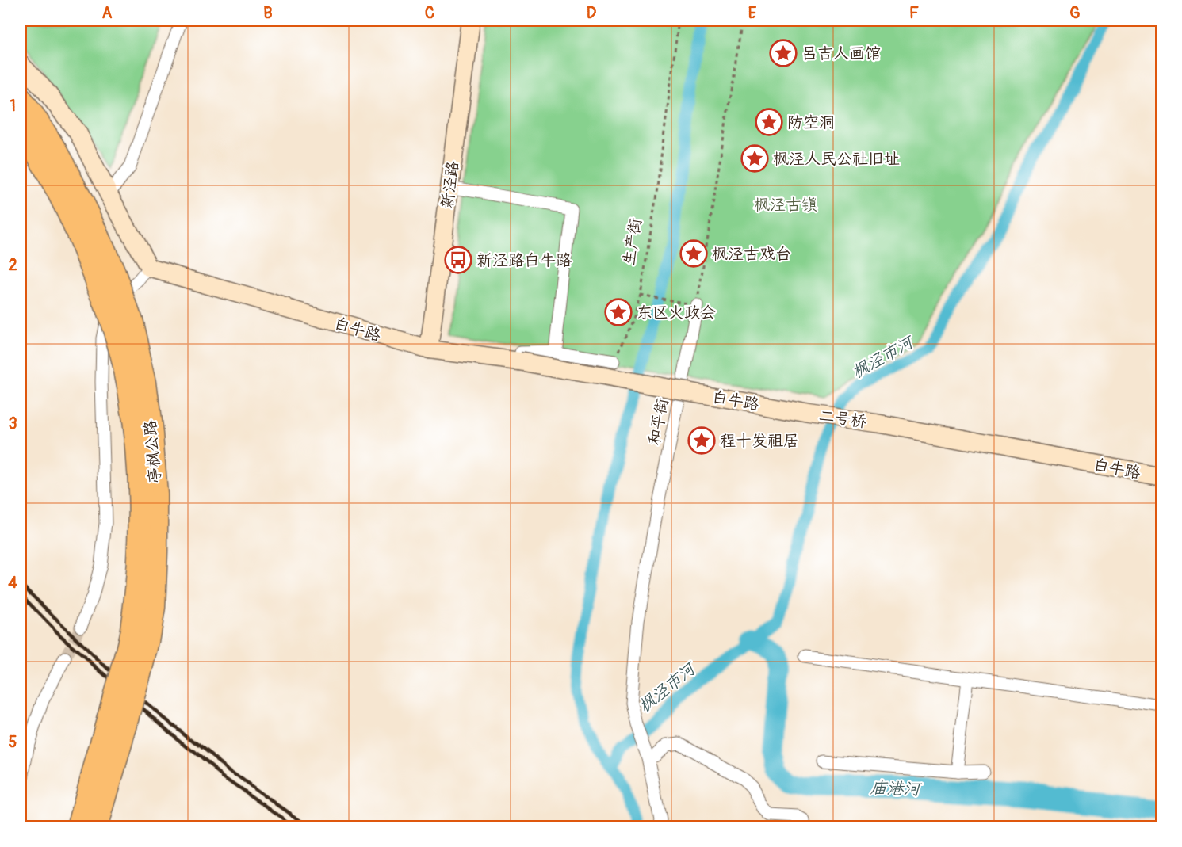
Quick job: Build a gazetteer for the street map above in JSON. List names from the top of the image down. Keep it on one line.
{"streets":{"highway":["亭枫公路"],"street":["新泾路","白牛路","二号桥","和平街"],"path":["生产街"]},"crossings":[["新泾路","白牛路"],["白牛路","二号桥"]],"water":["枫泾市河","庙港河"],"parks":["枫泾古镇"],"places":{"place":["吕吉人画馆","防空洞","枫泾人民公社旧址","枫泾古戏台","东区火政会","程十发祖居"],"bus stop":["新泾路白牛路"]},"grid":{"columns":["A","B","C","D","E","F","G"],"rows":["1","2","3","4","5"]}}
